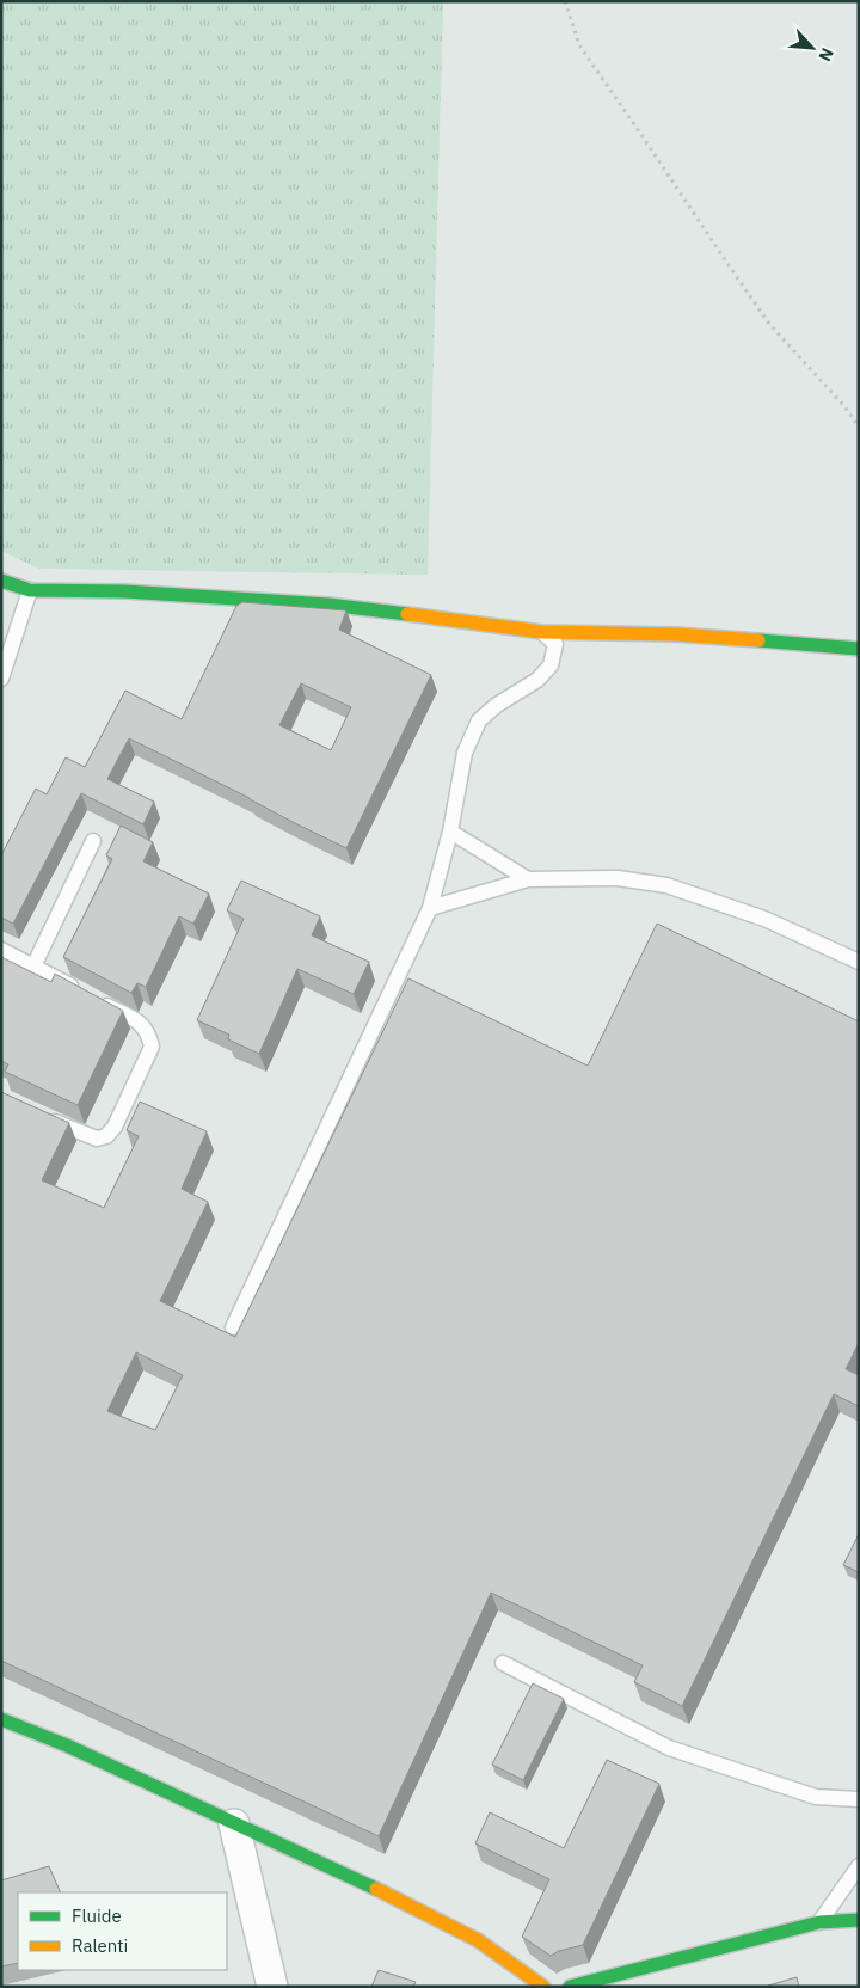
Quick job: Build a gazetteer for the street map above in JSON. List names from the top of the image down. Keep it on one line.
{"legend":["Fluide","Ralenti"],"north":"bottom right"}
